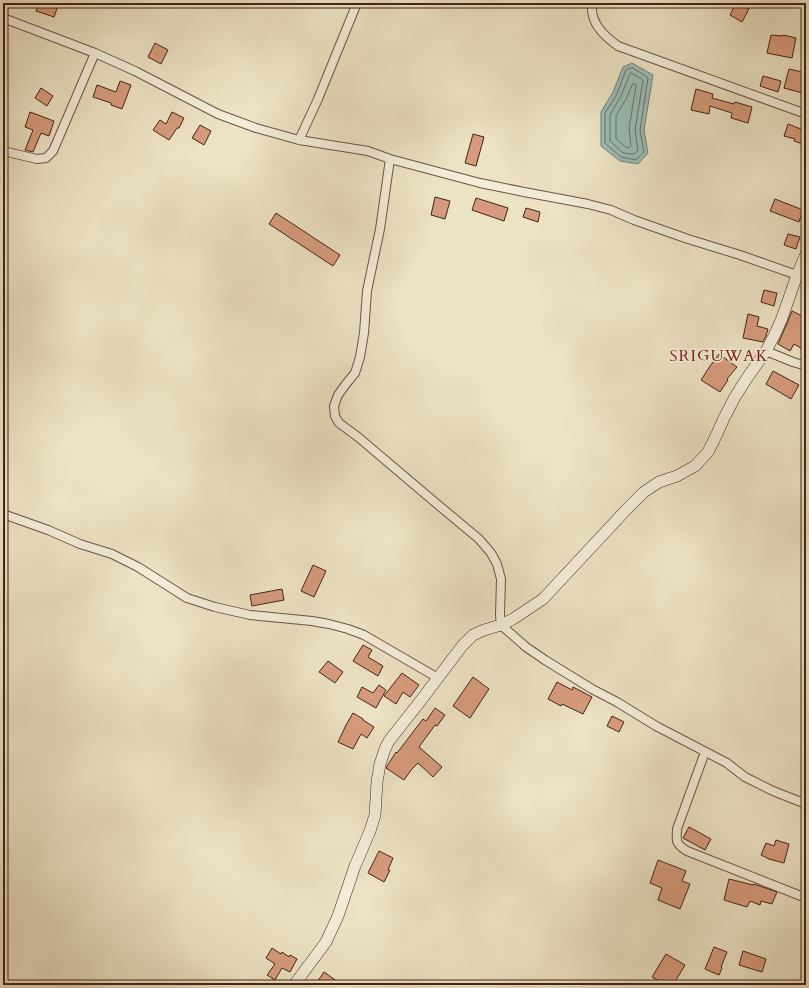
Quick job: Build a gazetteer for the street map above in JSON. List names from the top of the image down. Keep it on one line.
{"districts":["SRIGUWAK"]}
